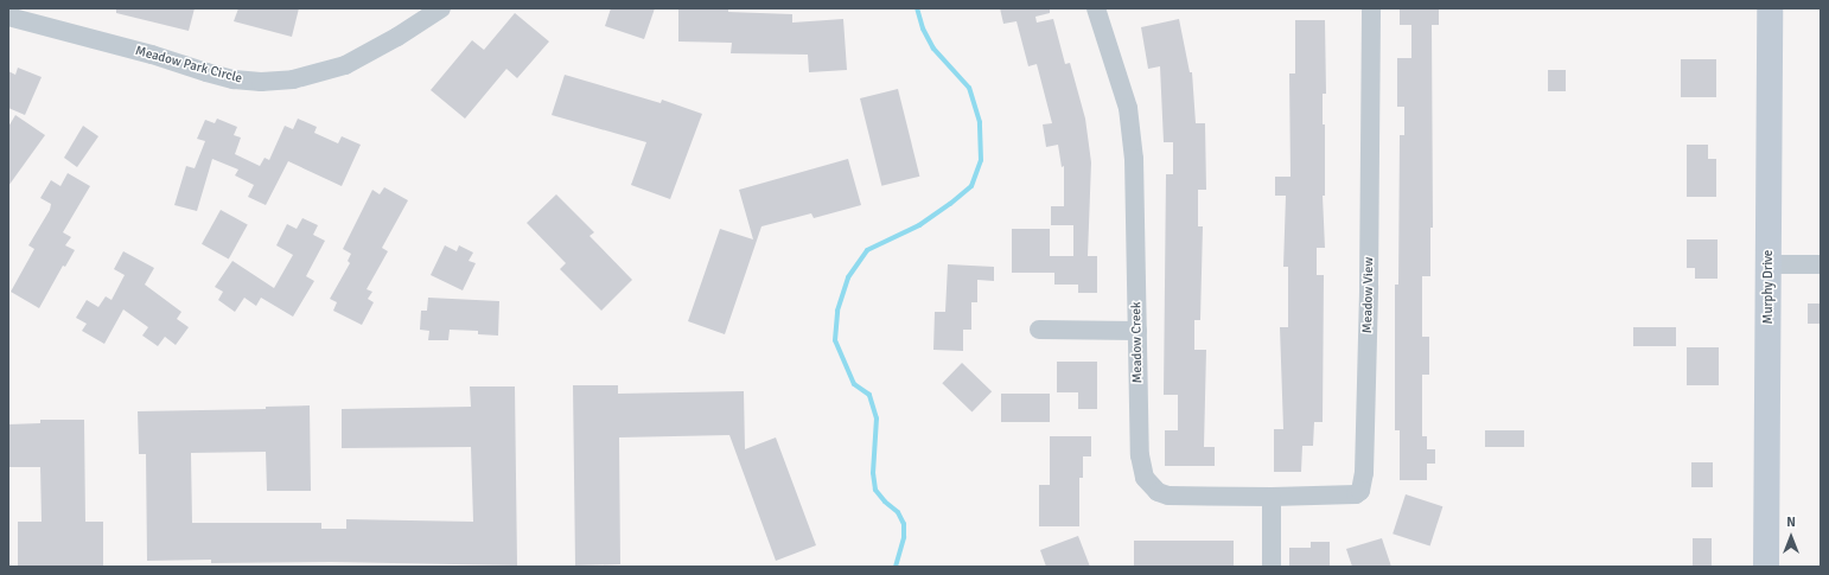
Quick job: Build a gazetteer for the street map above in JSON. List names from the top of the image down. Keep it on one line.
{"streets":{"main road":["Murphy Drive"],"street":["Meadow Park Circle","Meadow View","Meadow Creek"]},"crossings":[["Meadow View","Meadow Creek"]],"north":"top"}
